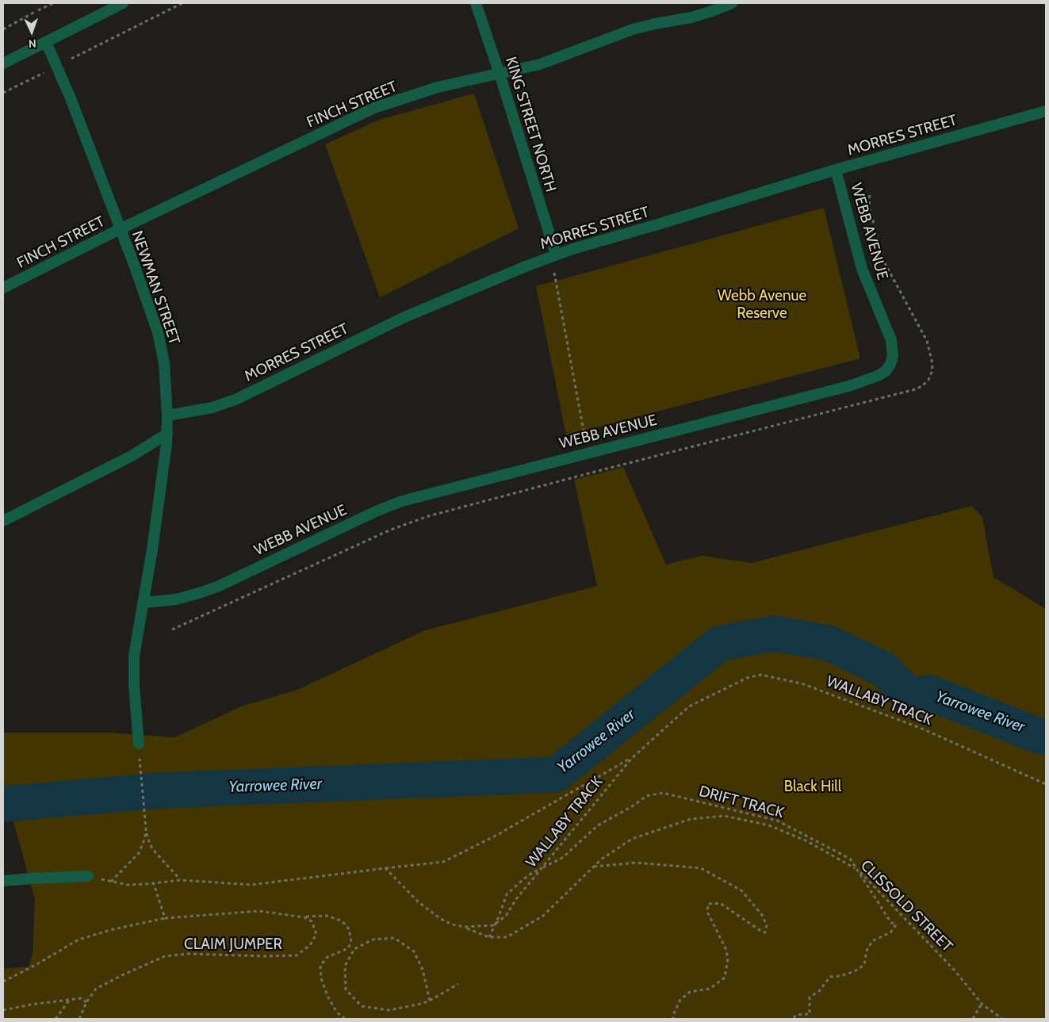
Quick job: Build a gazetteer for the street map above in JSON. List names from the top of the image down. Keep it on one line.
{"streets":{"street":["FINCH STREET","KING STREET NORTH","MORRES STREET","WEBB AVENUE","NEWMAN STREET"],"path":["WALLABY TRACK","DRIFT TRACK","CLISSOLD STREET","CLAIM JUMPER"]},"crossings":[["FINCH STREET","KING STREET NORTH"],["FINCH STREET","NEWMAN STREET"],["KING STREET NORTH","MORRES STREET"],["MORRES STREET","WEBB AVENUE"],["MORRES STREET","NEWMAN STREET"],["WEBB AVENUE","NEWMAN STREET"],["WALLABY TRACK","DRIFT TRACK"],["DRIFT TRACK","CLISSOLD STREET"]],"water":["Yarrowee River"],"parks":["Webb Avenue Reserve","Black Hill"],"north":"bottom"}
